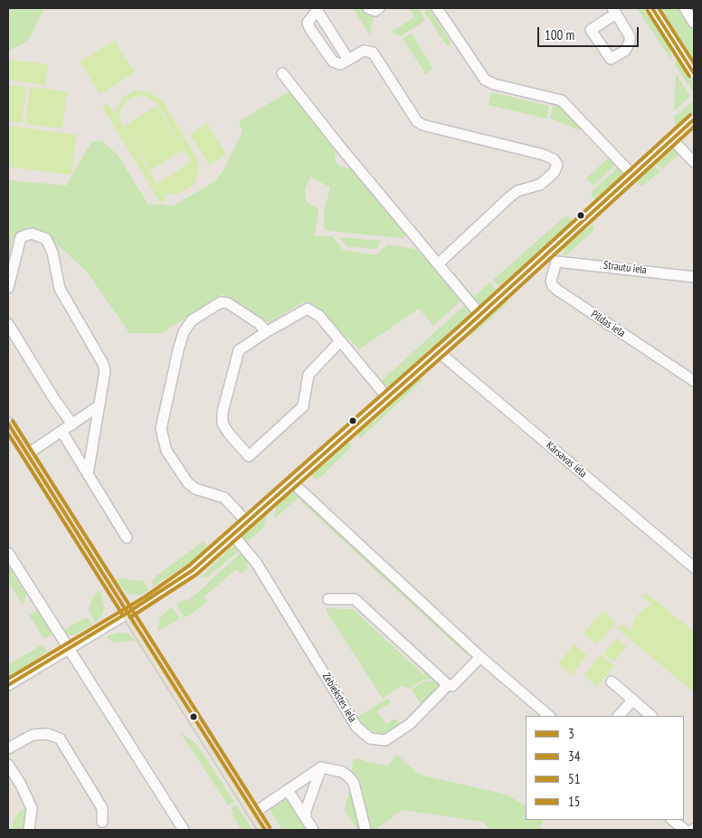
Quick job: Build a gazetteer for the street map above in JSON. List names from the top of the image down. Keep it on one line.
{"streets":{"street":["Strautu iela","Pildas iela","Kārsavas iela","Zebiekstes iela"]},"crossings":[["Strautu iela","Pildas iela"]],"lines":["transit line 3","transit line 15","transit line 34","transit line 51"],"legend":["3","34","51","15"],"scale_bar":"100 m"}
